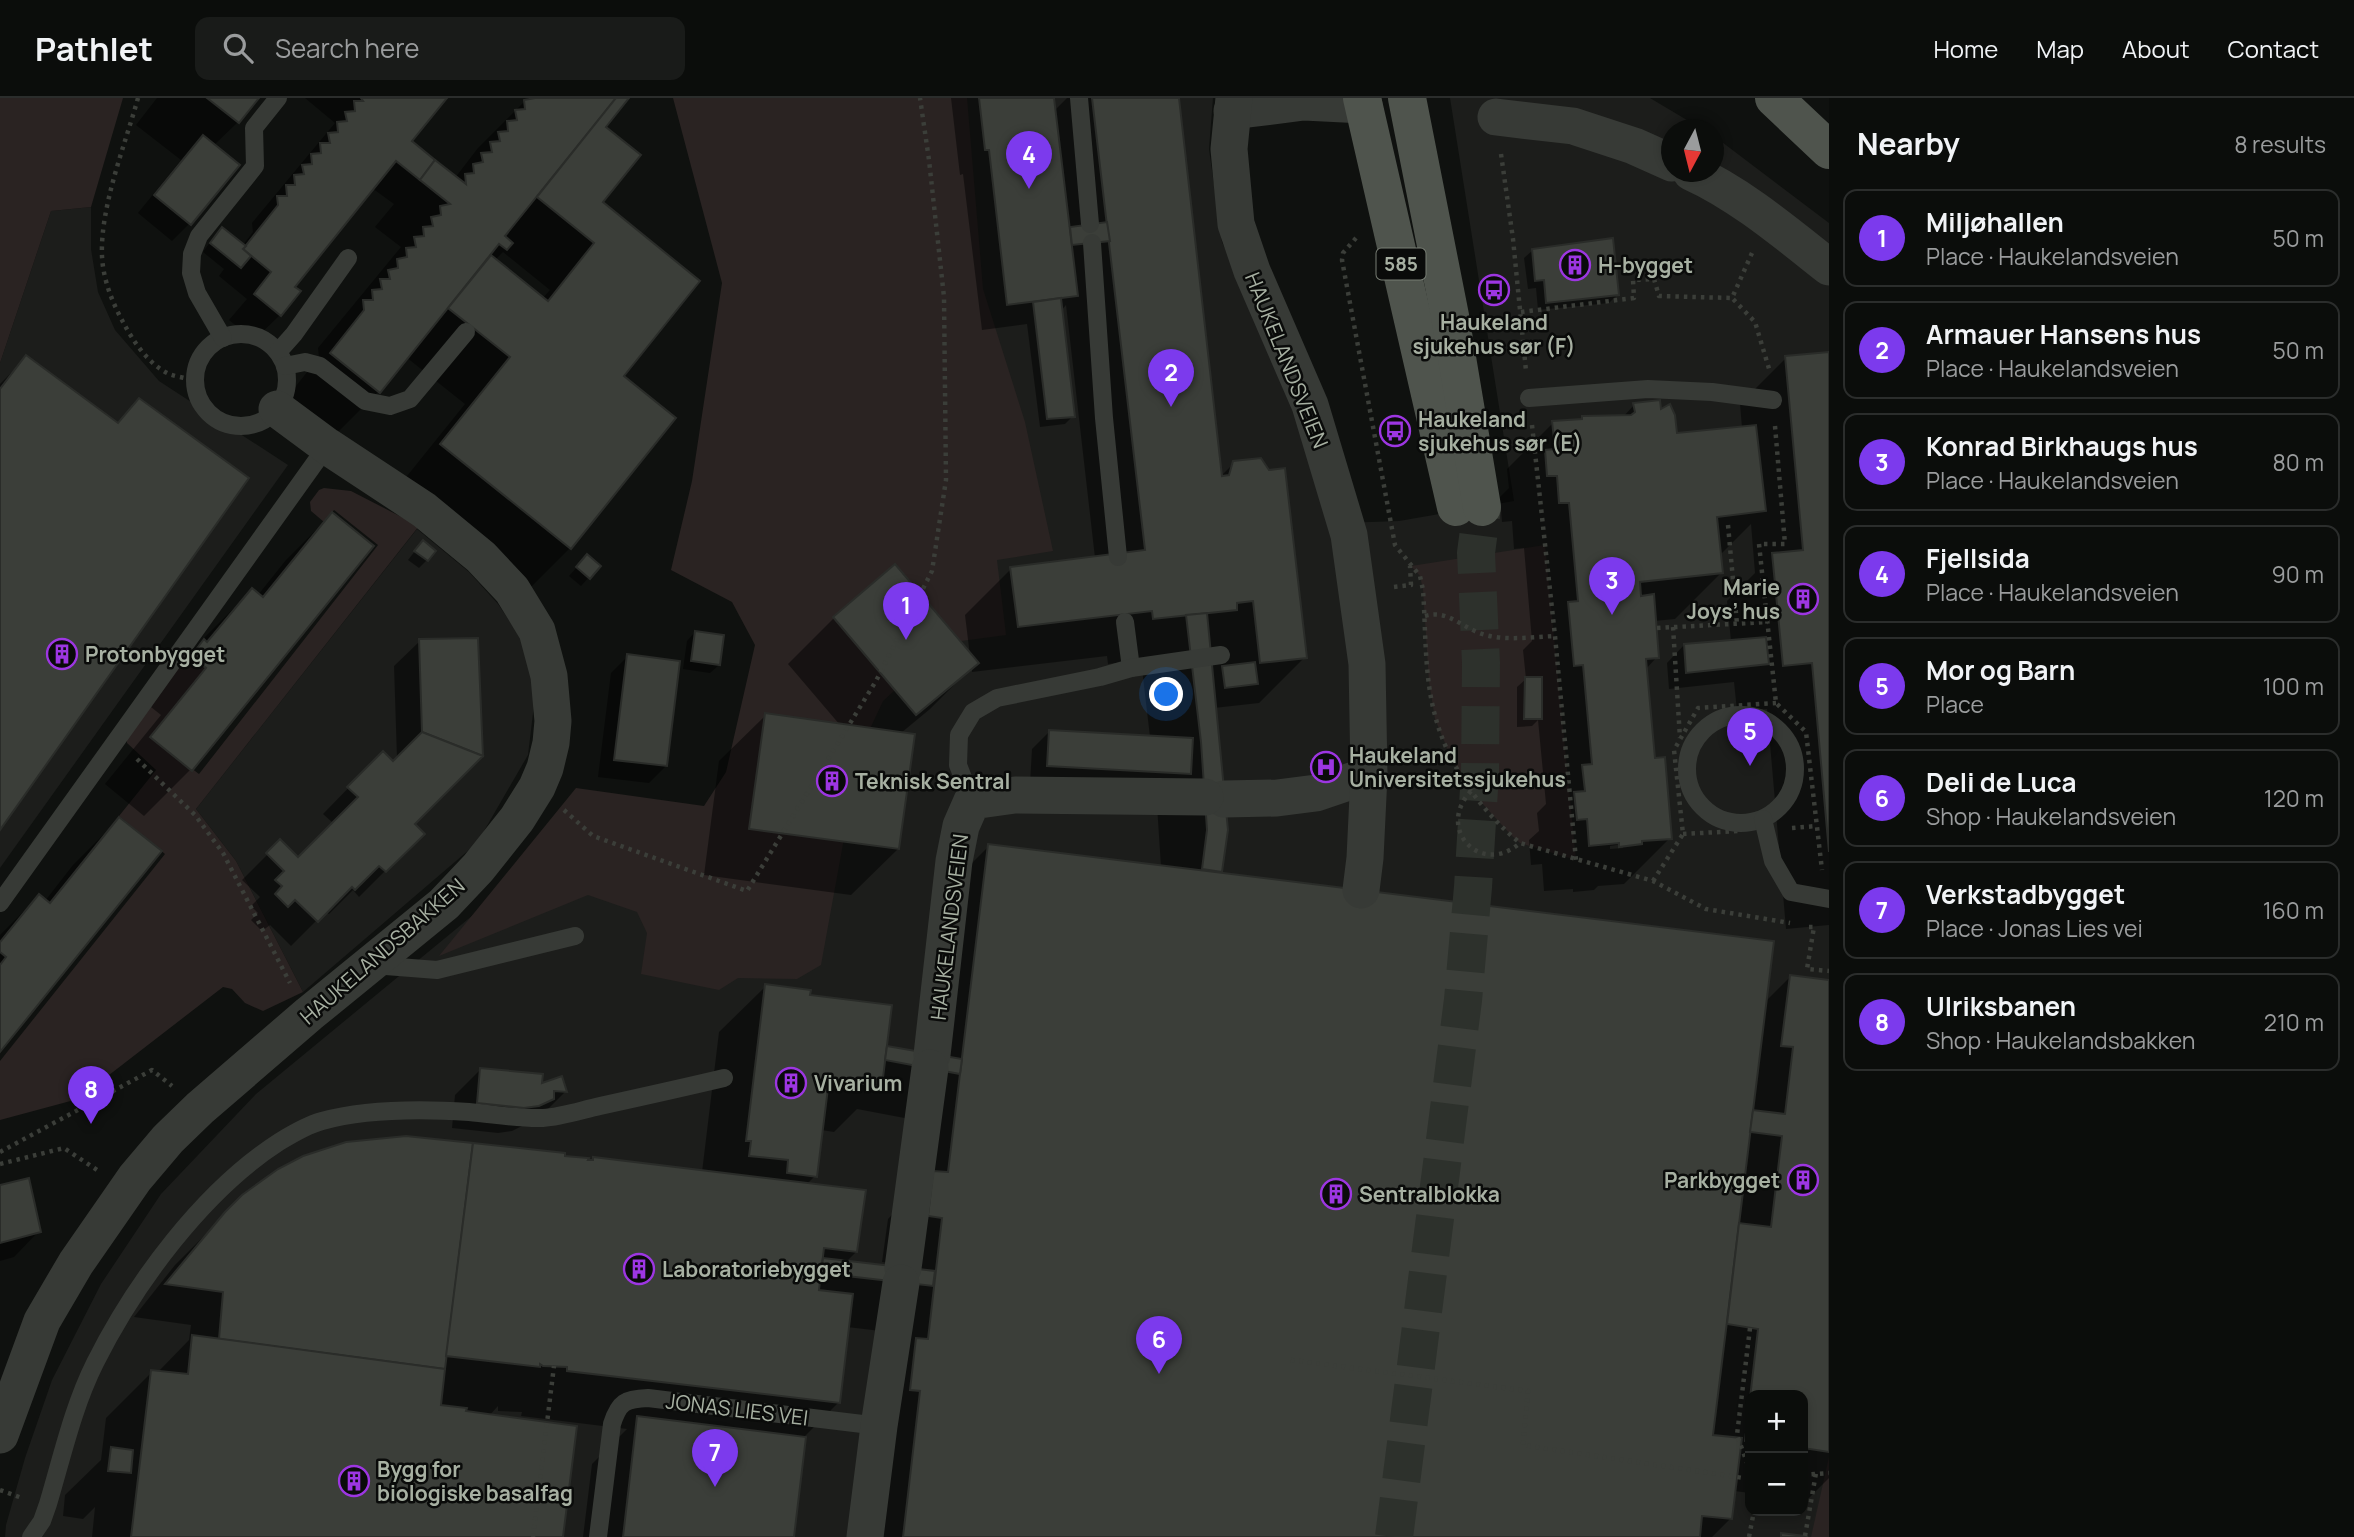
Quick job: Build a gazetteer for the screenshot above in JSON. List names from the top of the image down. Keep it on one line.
{"streets":{"main road":["585","HAUKELANDSVEIEN"],"street":["HAUKELANDSBAKKEN"],"lane":["JONAS LIES VEI"]},"crossings":[["HAUKELANDSVEIEN","JONAS LIES VEI"]],"places":{"building":["H-bygget","Marie Joys’ hus","Protonbygget","Teknisk Sentral","Vivarium","Parkbygget","Sentralblokka","Laboratoriebygget","Bygg for biologiske basalfag"],"bus stop":["Haukeland sjukehus sør (F)","Haukeland sjukehus sør (E)"],"hospital":["Haukeland Universitetssjukehus"]},"north":"bottom","page":{"header":"Pathlet","search":"Search here","nav":["Home","Map","About","Contact"],"heading":["Nearby","8 results"],"pins":["4","2","3","1","5","8","6","7"],"list":[{"mark":"1","name":"Miljøhallen","note":"Place · Haukelandsveien","value":"50 m"},{"mark":"2","name":"Armauer Hansens hus","note":"Place · Haukelandsveien","value":"50 m"},{"mark":"3","name":"Konrad Birkhaugs hus","note":"Place · Haukelandsveien","value":"80 m"},{"mark":"4","name":"Fjellsida","note":"Place · Haukelandsveien","value":"90 m"},{"mark":"5","name":"Mor og Barn","note":"Place","value":"100 m"},{"mark":"6","name":"Deli de Luca","note":"Shop · Haukelandsveien","value":"120 m"},{"mark":"7","name":"Verkstadbygget","note":"Place · Jonas Lies vei","value":"160 m"},{"mark":"8","name":"Ulriksbanen","note":"Shop · Haukelandsbakken","value":"210 m"}],"map_buttons":["+","−"]}}
